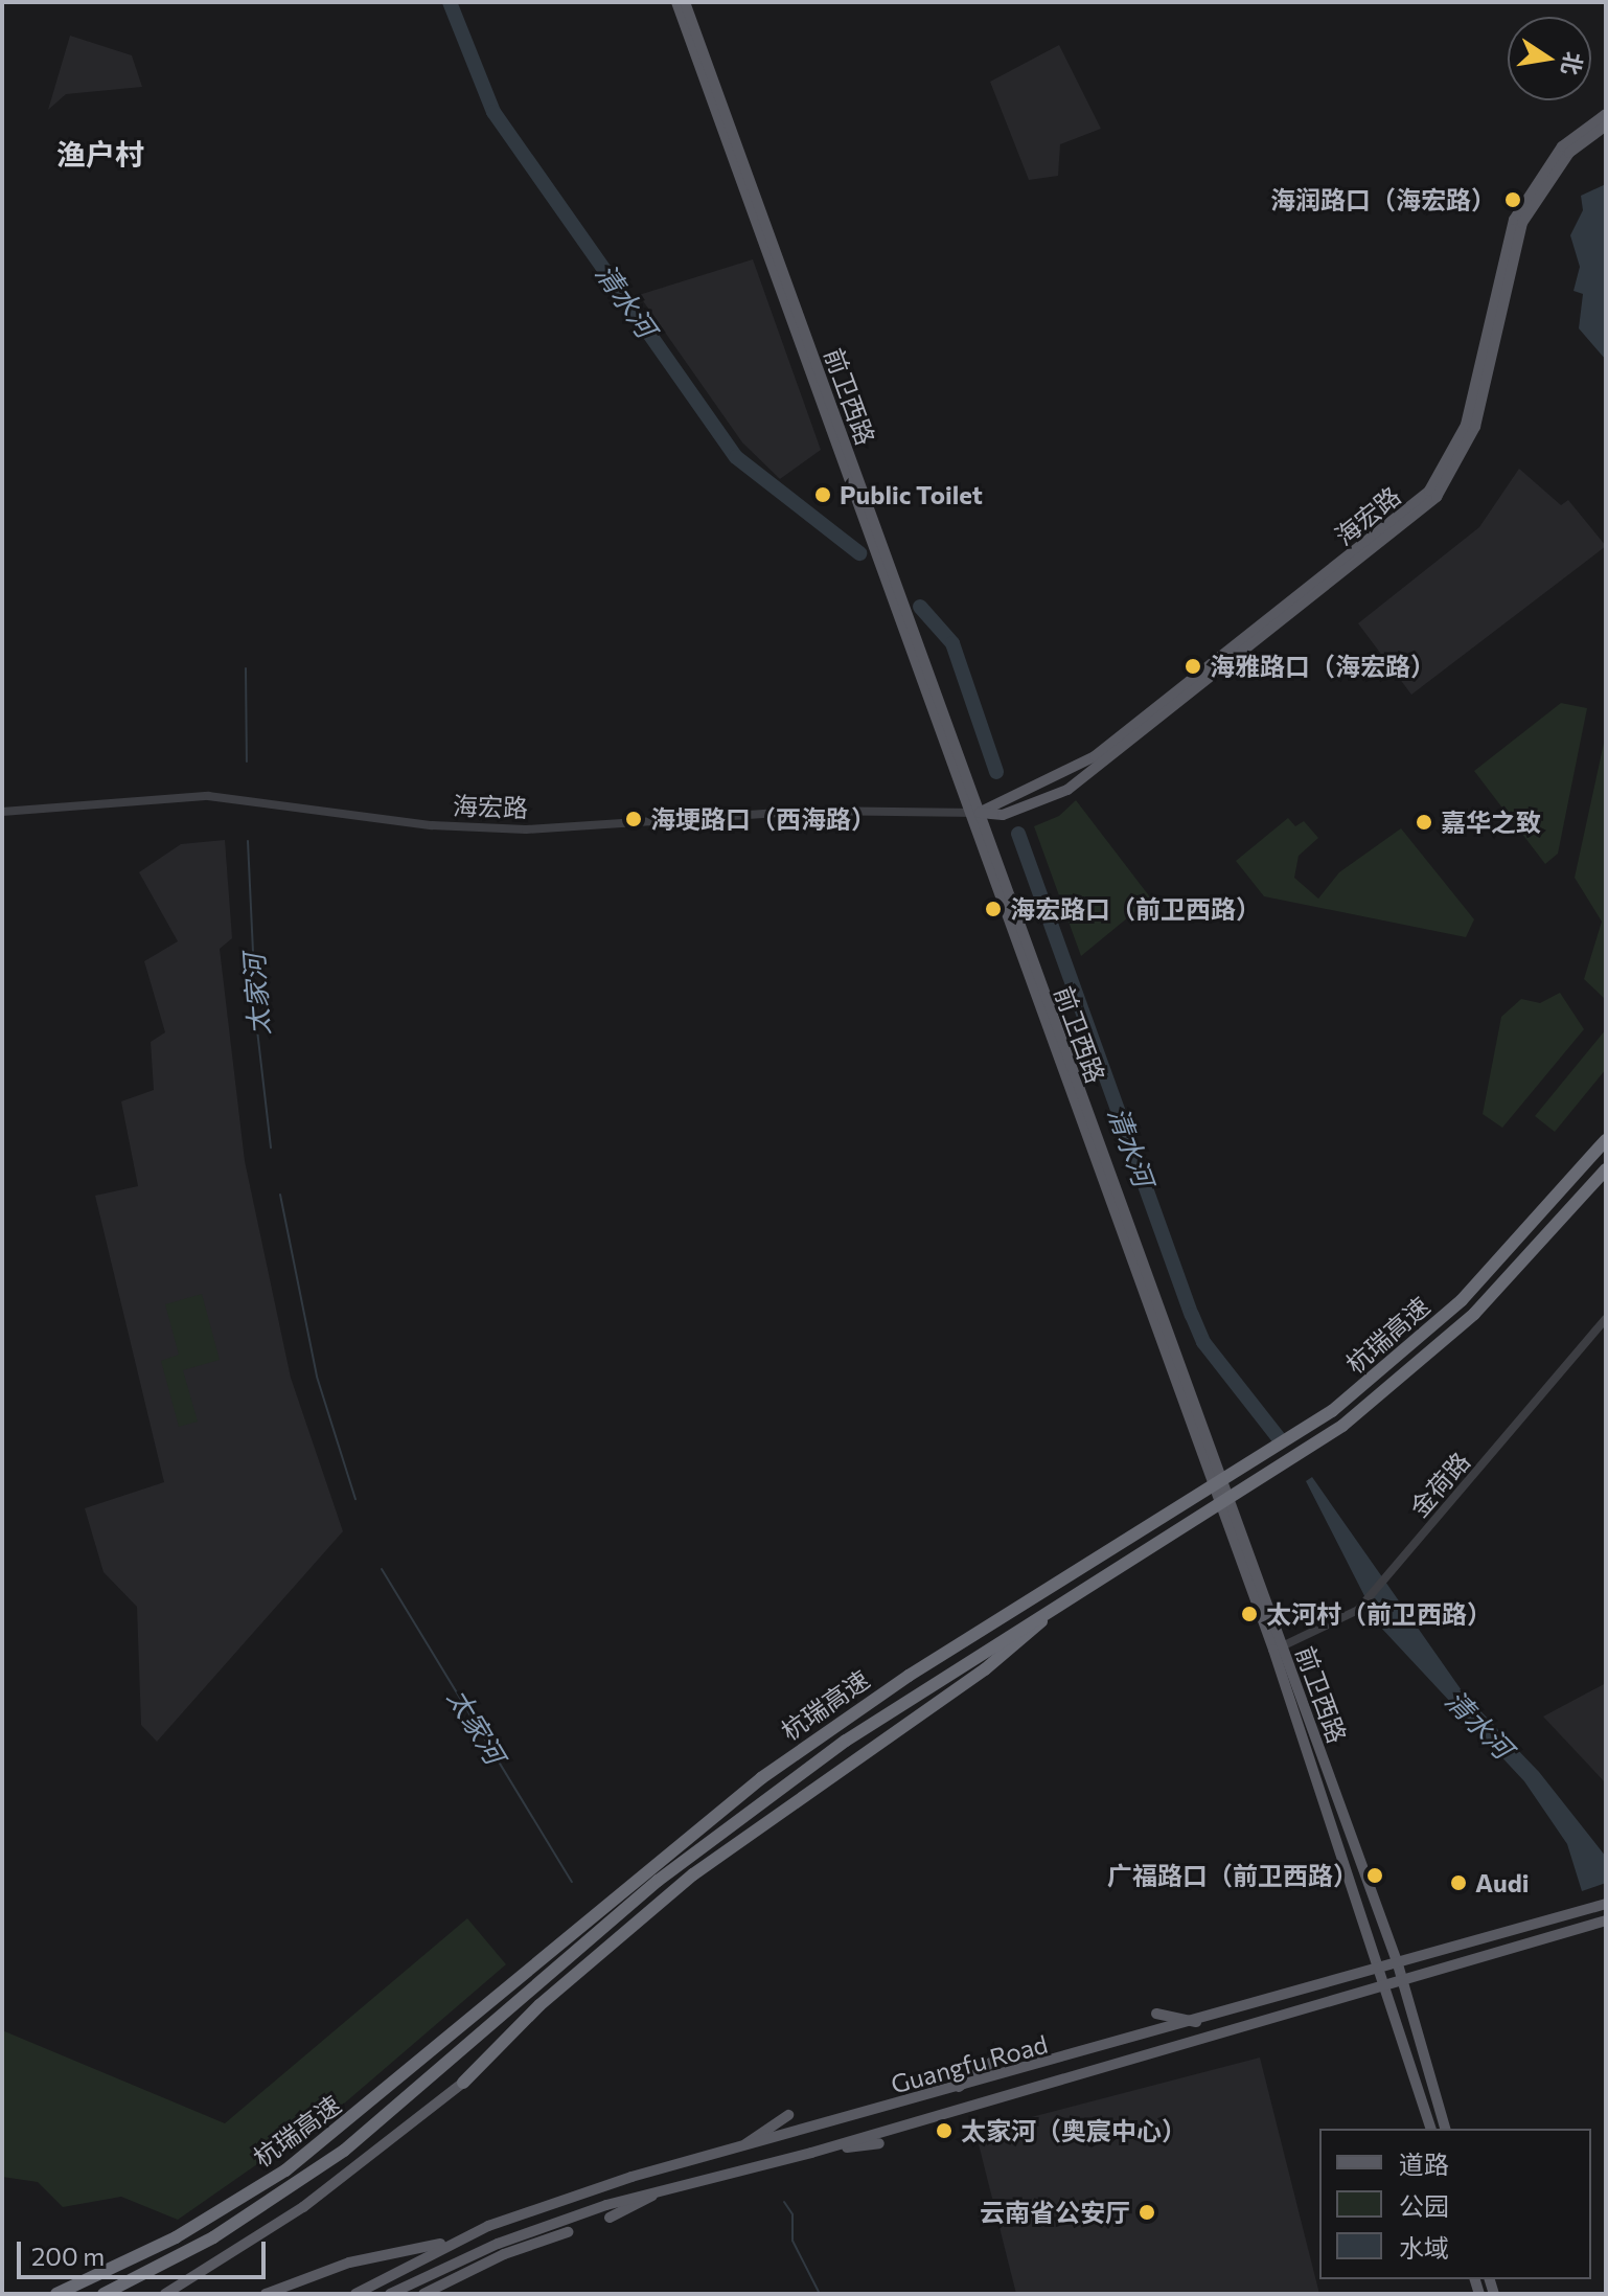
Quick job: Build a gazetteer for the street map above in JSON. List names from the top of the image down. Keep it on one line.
{"streets":{"highway":["杭瑞高速"],"main road":["前卫西路","海宏路","Guangfu Road"],"street":["金荷路"]},"crossings":[["前卫西路","海宏路"],["前卫西路","金荷路"],["前卫西路","Guangfu Road"]],"districts":["渔户村"],"water":["清水河","太家河"],"places":["海润路口（海宏路）","Public Toilet","海雅路口（海宏路）","海埂路口（西海路）","嘉华之致","海宏路口（前卫西路）","太河村（前卫西路）","广福路口（前卫西路）","Audi","太家河（奥宸中心）","云南省公安厅"],"legend":["道路","公园","水域"],"scale_bar":"200 m","north":"right"}
